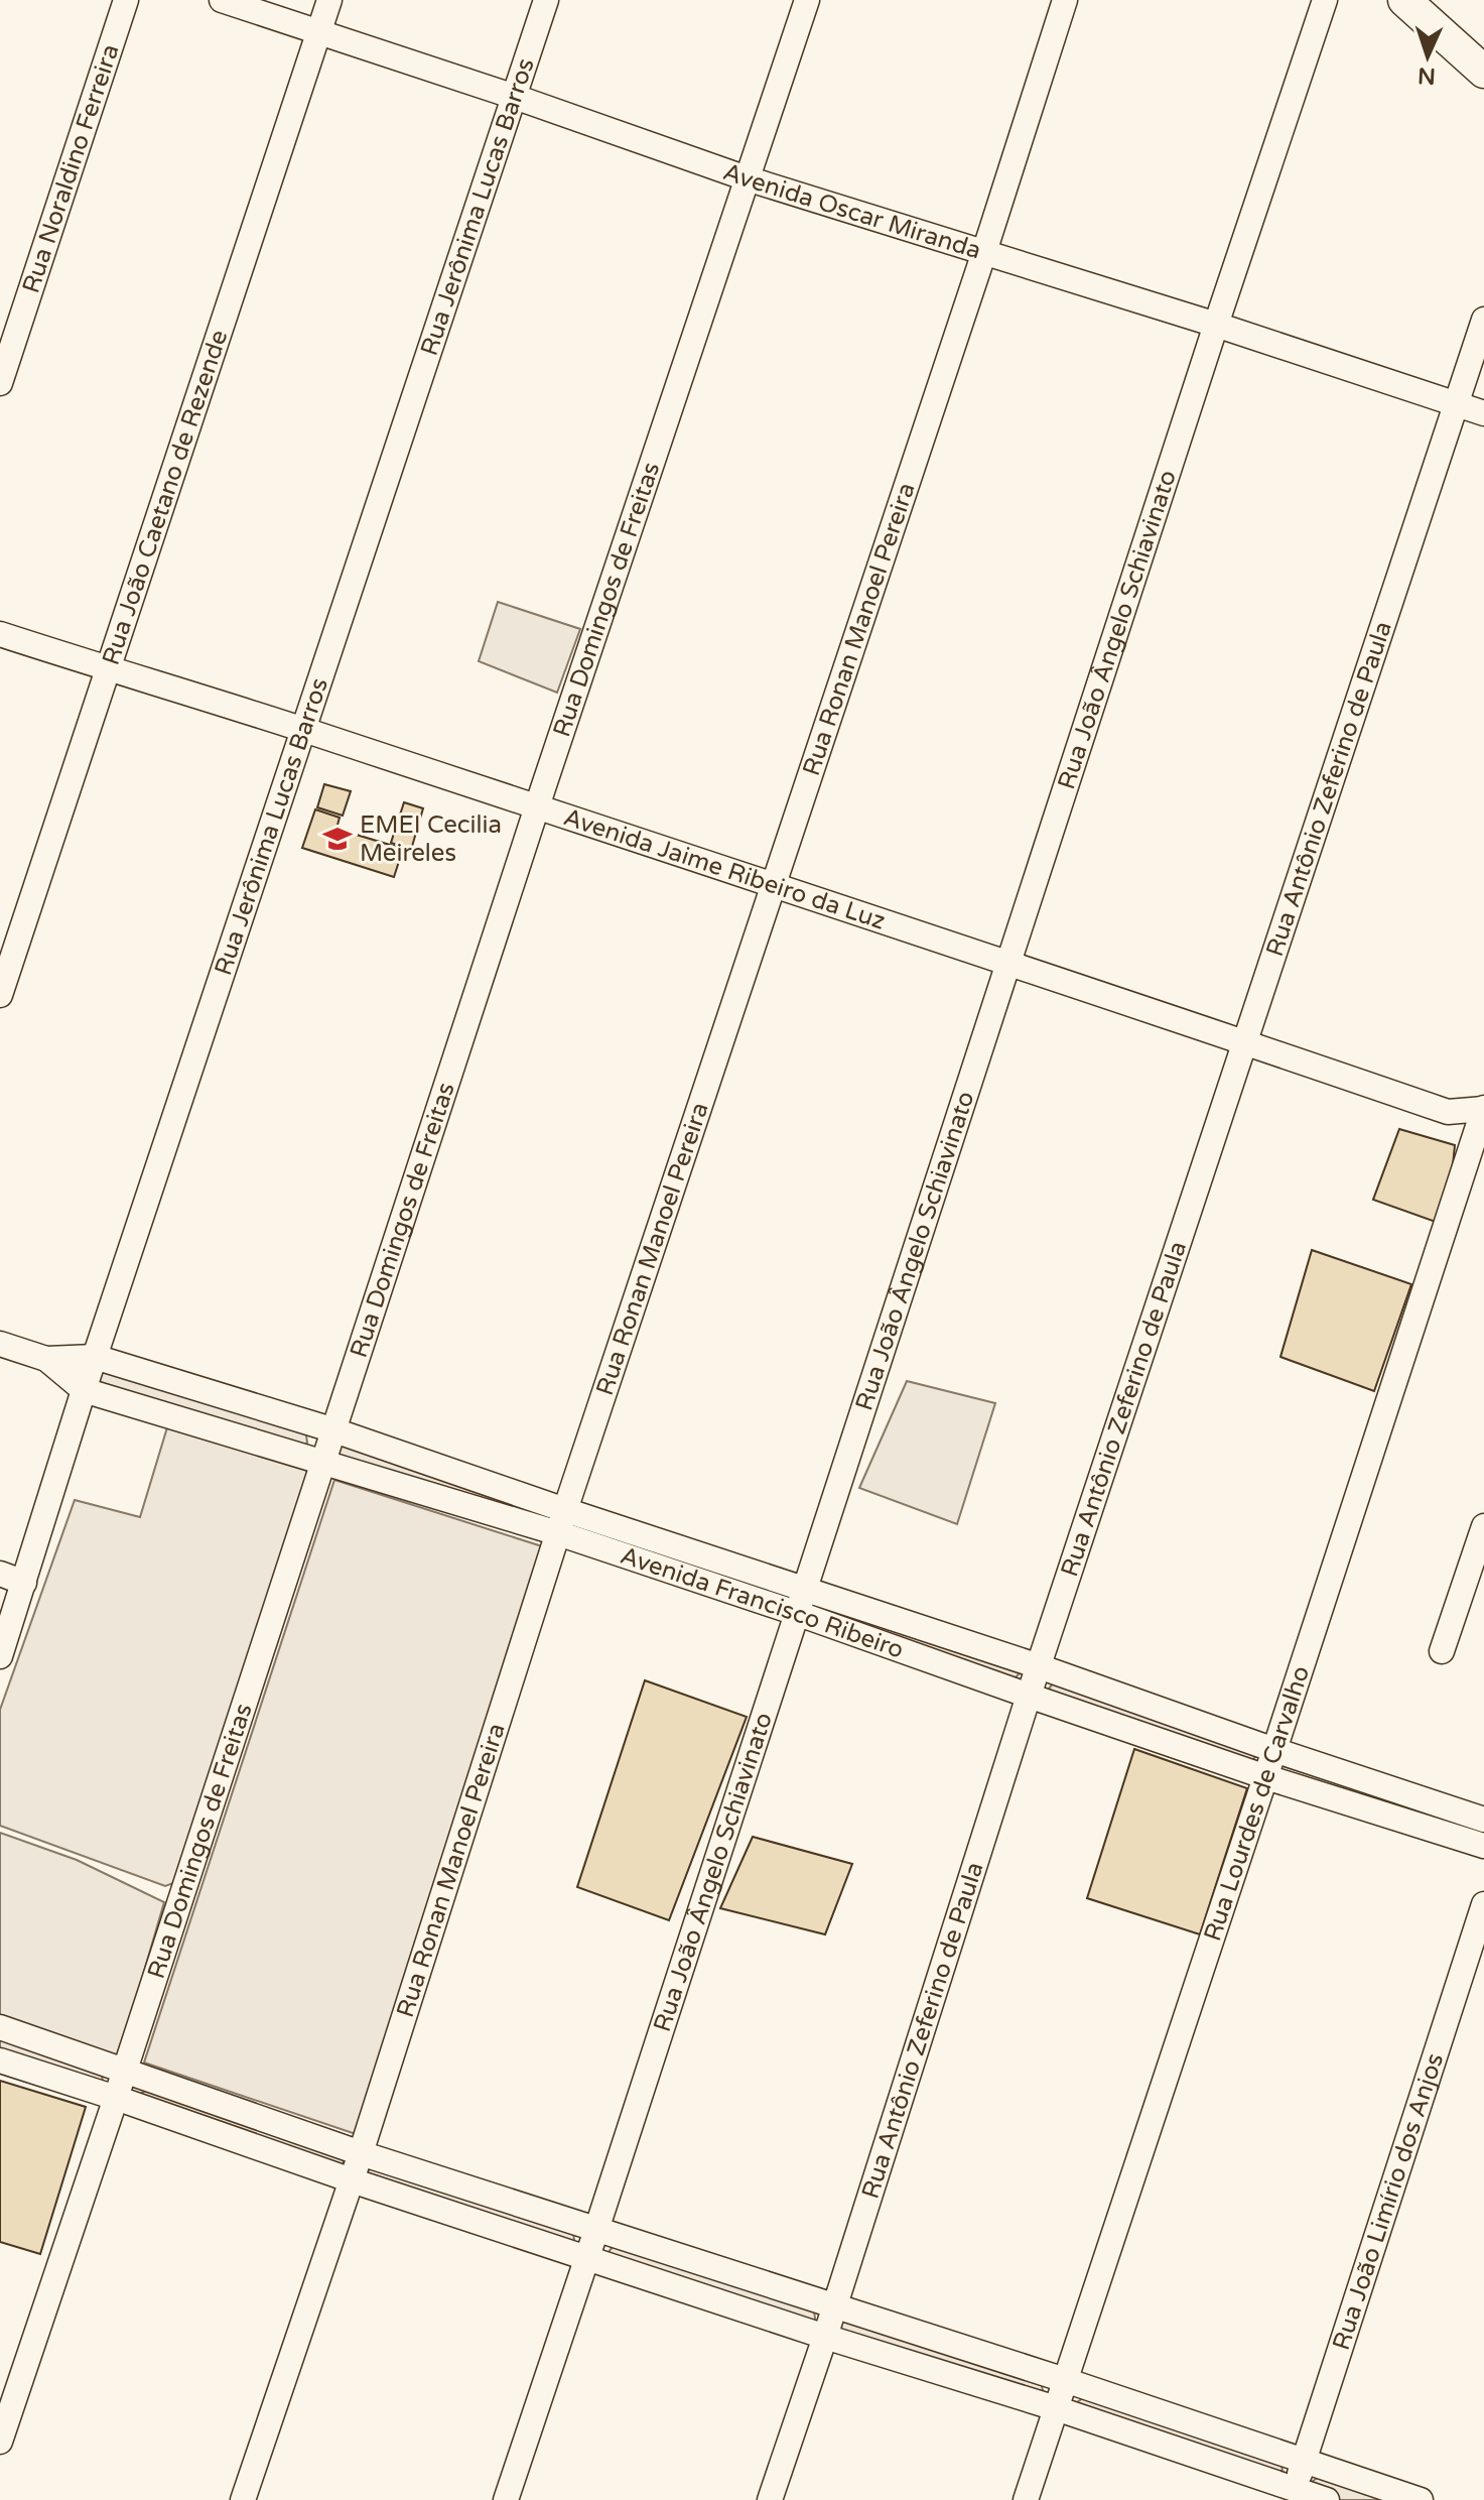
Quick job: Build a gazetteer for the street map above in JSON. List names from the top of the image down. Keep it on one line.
{"streets":{"street":["Rua Noraldino Ferreira","Rua Jerônima Lucas Barros","Avenida Oscar Miranda","Rua João Caetano de Rezende","Rua Domingos de Freitas","Rua João Ângelo Schiavinato","Rua Ronan Manoel Pereira","Rua Antônio Zeferino de Paula","Avenida Jaime Ribeiro da Luz","Avenida Francisco Ribeiro","Rua Lourdes de Carvalho","Rua João Limírio dos Anjos"]},"crossings":[["Rua Jerônima Lucas Barros","Avenida Oscar Miranda"],["Rua Jerônima Lucas Barros","Avenida Jaime Ribeiro da Luz"],["Rua Jerônima Lucas Barros","Avenida Francisco Ribeiro"],["Avenida Oscar Miranda","Rua João Caetano de Rezende"],["Avenida Oscar Miranda","Rua Domingos de Freitas"],["Avenida Oscar Miranda","Rua João Ângelo Schiavinato"],["Avenida Oscar Miranda","Rua Ronan Manoel Pereira"],["Avenida Oscar Miranda","Rua Antônio Zeferino de Paula"],["Rua João Caetano de Rezende","Avenida Jaime Ribeiro da Luz"],["Rua Domingos de Freitas","Avenida Jaime Ribeiro da Luz"],["Rua Domingos de Freitas","Avenida Francisco Ribeiro"],["Rua João Ângelo Schiavinato","Avenida Jaime Ribeiro da Luz"],["Rua João Ângelo Schiavinato","Avenida Francisco Ribeiro"],["Rua Ronan Manoel Pereira","Avenida Jaime Ribeiro da Luz"],["Rua Ronan Manoel Pereira","Avenida Francisco Ribeiro"],["Rua Antônio Zeferino de Paula","Avenida Jaime Ribeiro da Luz"],["Rua Antônio Zeferino de Paula","Avenida Francisco Ribeiro"],["Avenida Jaime Ribeiro da Luz","Rua Lourdes de Carvalho"],["Avenida Francisco Ribeiro","Rua Lourdes de Carvalho"]],"places":{"school or university":["EMEI Cecilia Meireles"]},"north":"bottom"}
